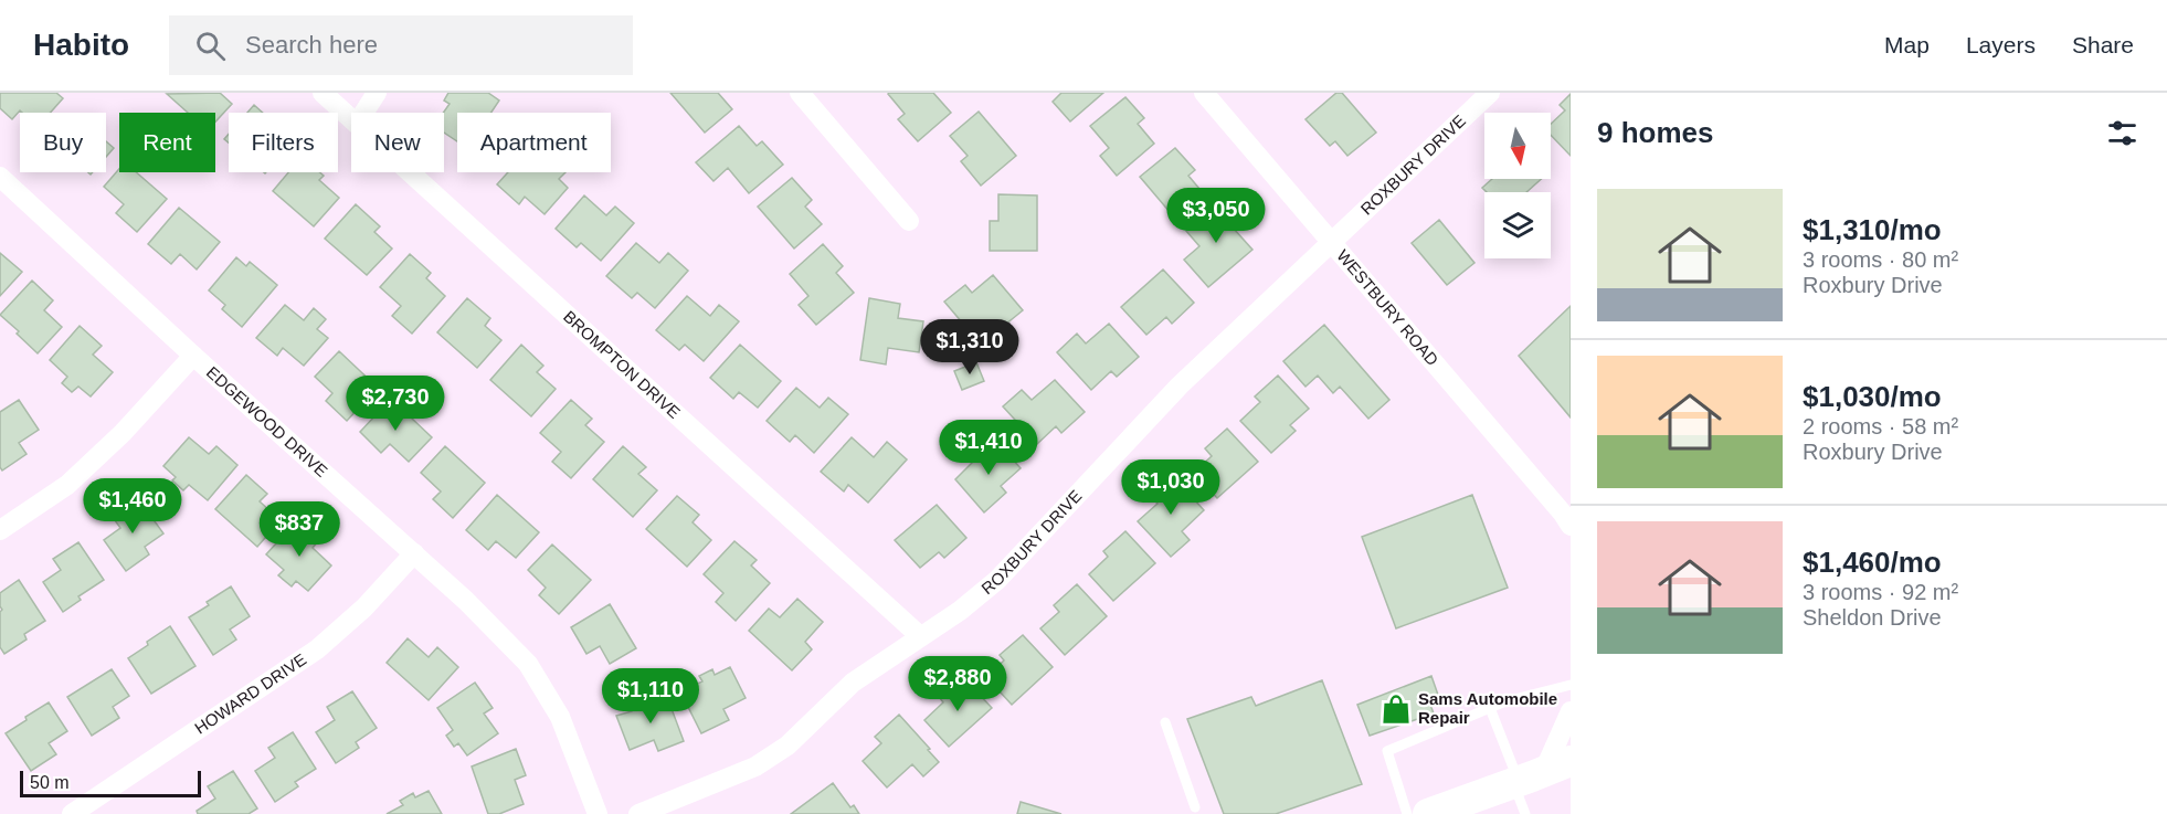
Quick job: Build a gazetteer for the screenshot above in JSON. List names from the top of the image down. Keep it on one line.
{"streets":{"street":["ROXBURY DRIVE","WESTBURY ROAD","BROMPTON DRIVE","EDGEWOOD DRIVE","HOWARD DRIVE"]},"crossings":[["ROXBURY DRIVE","WESTBURY ROAD"],["ROXBURY DRIVE","BROMPTON DRIVE"],["EDGEWOOD DRIVE","HOWARD DRIVE"]],"places":{"shop":["Sams Automobile Repair"]},"scale_bar":"50 m","north":"bottom","page":{"header":"Habito","search":"Search here","nav":["Map","Layers","Share"],"heading":"9 homes","chip":["Buy","Rent","Filters","New","Apartment"],"list":[{"name":"$1,310/mo","note":"3 rooms · 80 m² · Roxbury Drive"},{"name":"$1,030/mo","note":"2 rooms · 58 m² · Roxbury Drive"},{"name":"$1,460/mo","note":"3 rooms · 92 m² · Sheldon Drive"}],"price":["$3,050","$1,310","$2,730","$1,410","$1,030","$1,460","$837","$2,880","$1,110"],"scale":"50 m"}}
